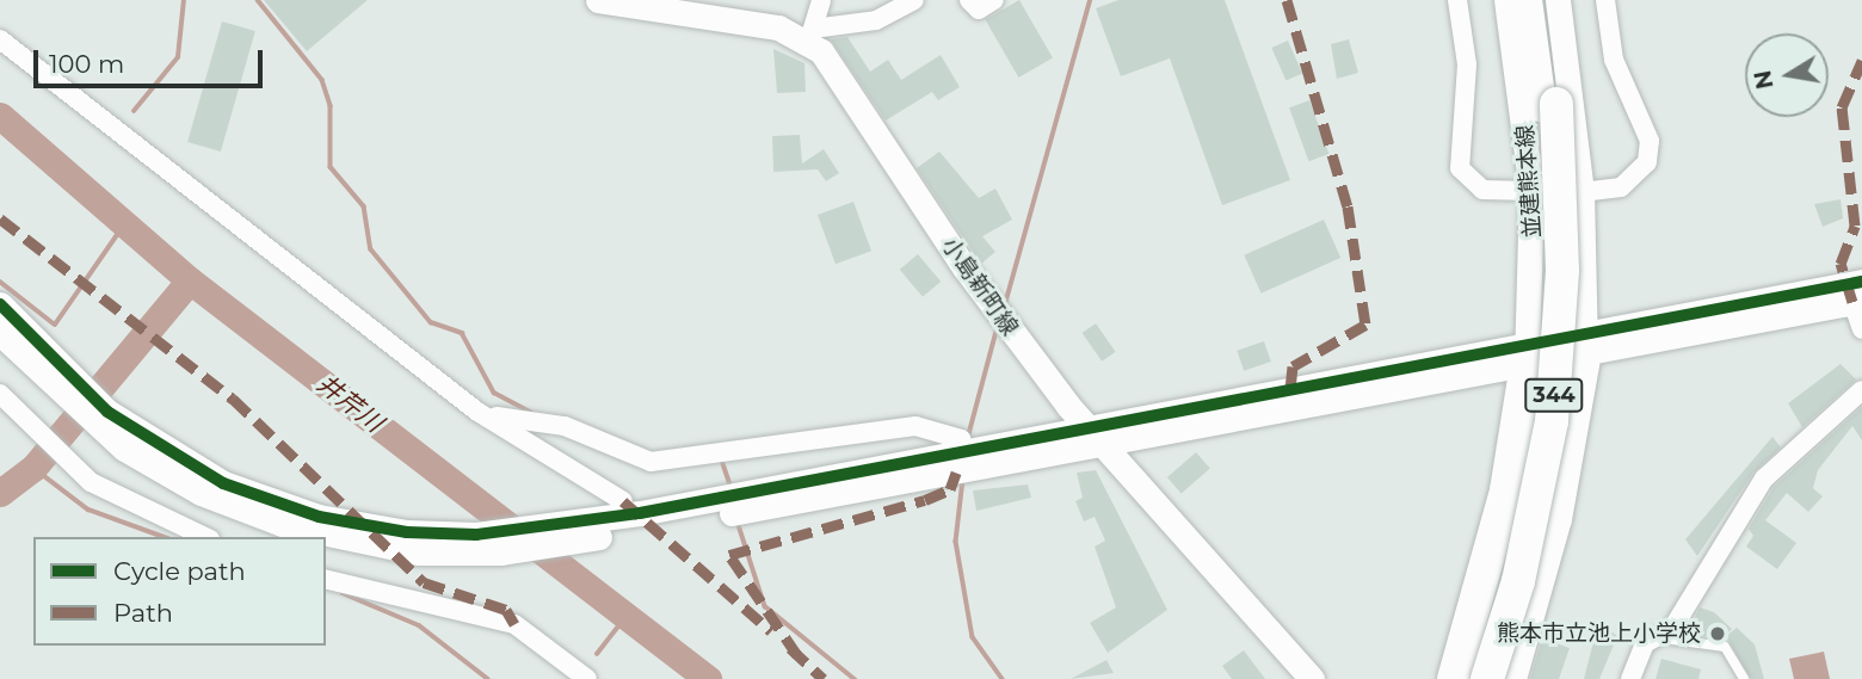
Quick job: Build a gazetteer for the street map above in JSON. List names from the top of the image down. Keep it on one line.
{"streets":{"highway":["344"],"street":["並建熊本線","小島新町線"]},"water":["井芹川"],"places":["熊本市立池上小学校"],"legend":["Cycle path","Path"],"scale_bar":"100 m","north":"left"}
